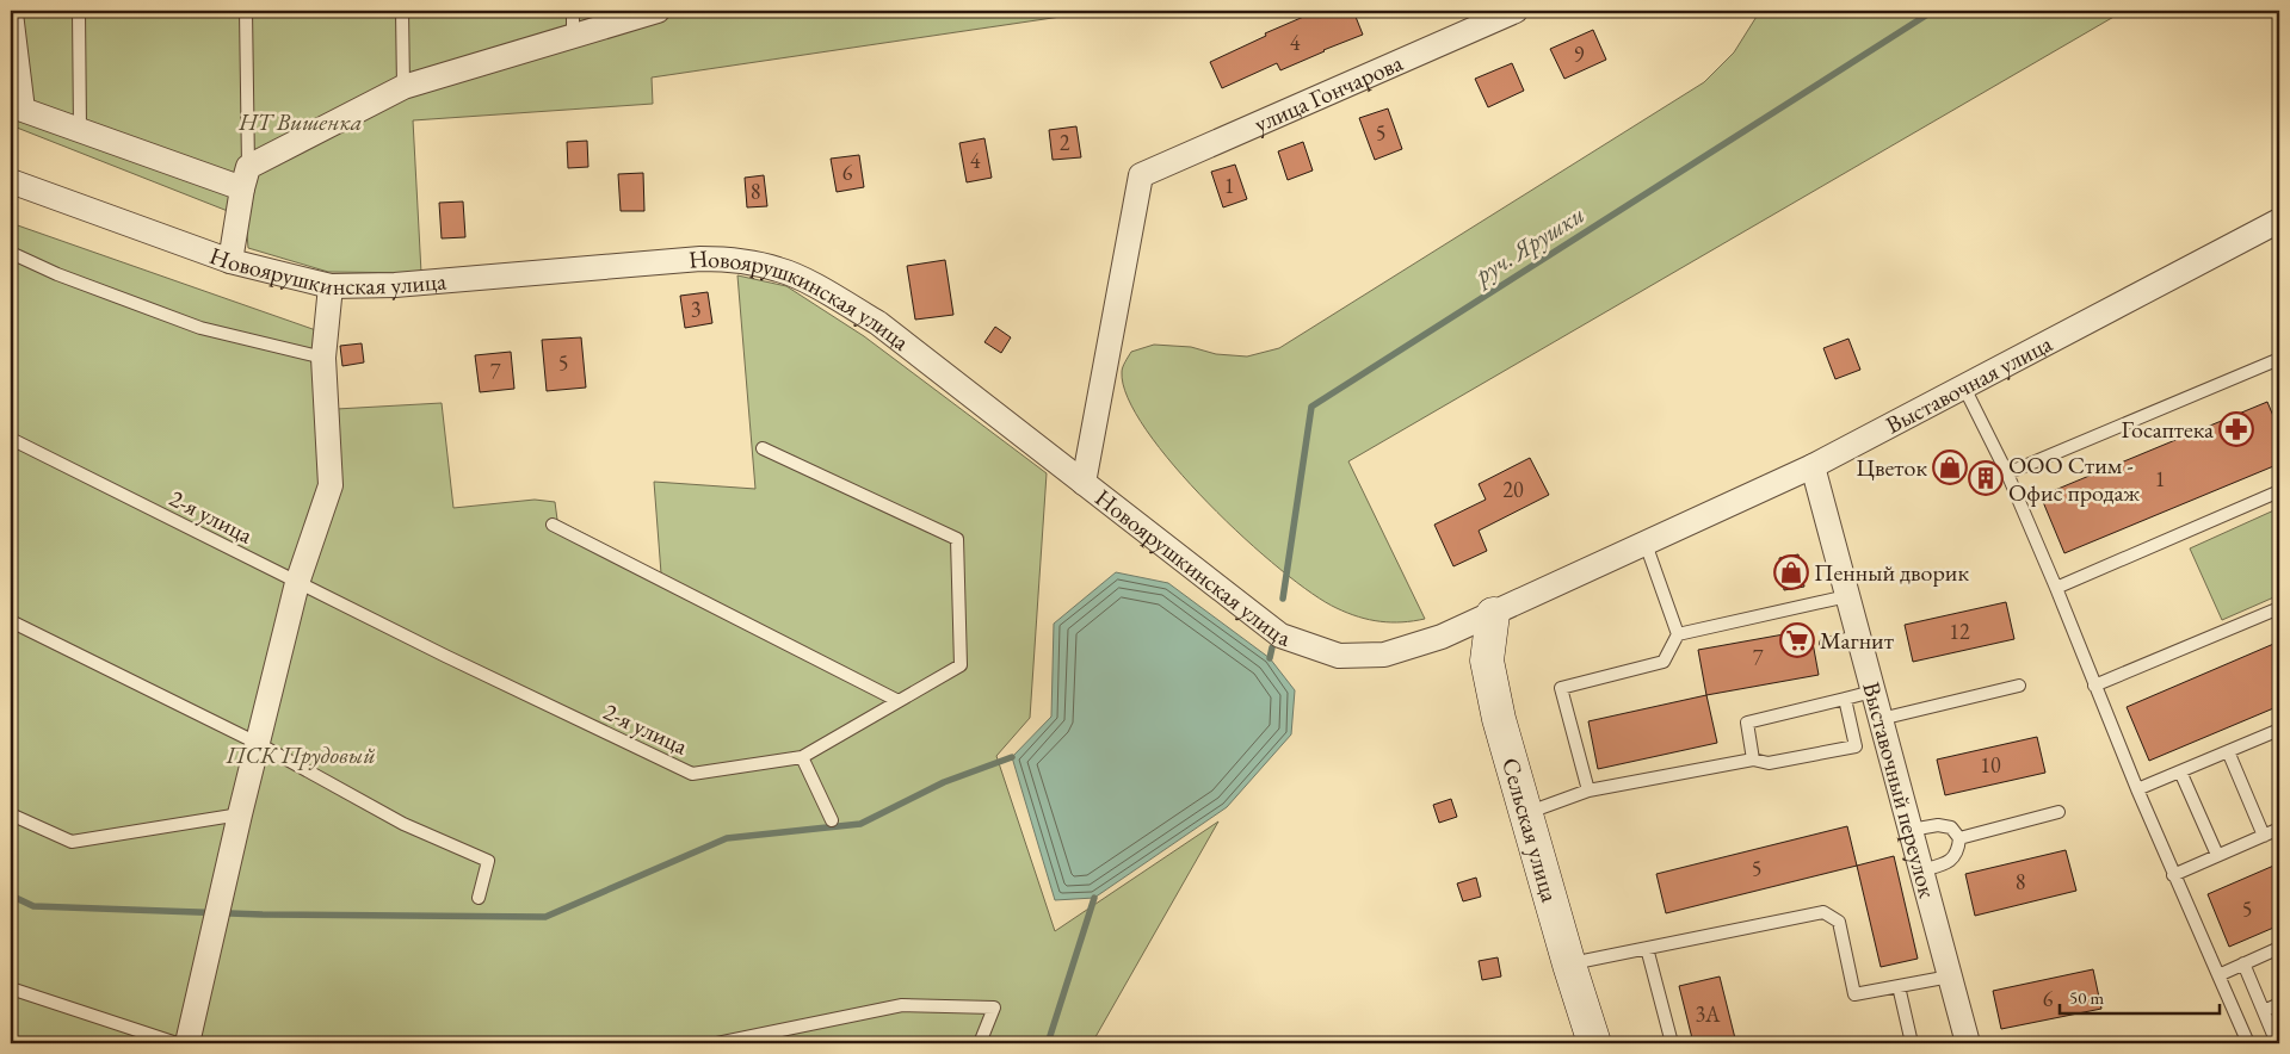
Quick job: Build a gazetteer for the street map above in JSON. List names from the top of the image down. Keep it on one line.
{"streets":{"street":["улица Гончарова","Новоярушкинская улица","Выставочная улица","Выставочный переулок","Сельская улица"],"lane":["2-я улица"]},"crossings":[["улица Гончарова","Новоярушкинская улица"],["Новоярушкинская улица","Выставочная улица"],["Новоярушкинская улица","Сельская улица"],["Выставочная улица","Выставочный переулок"],["Выставочная улица","Сельская улица"]],"water":["руч. Ярушки"],"parks":["НТ Вишенка","ПСК Прудовый"],"places":{"pharmacy":["Госаптека"],"shop":["Цветок","Пенный дворик"],"building":["ООО Стим - Офис продаж"],"supermarket":["Магнит"]},"house_numbers":["4","9","5","2","4","6","1","8","3","5","7","1","20","12","7","10","5","8","5","6","3А"],"scale_bar":"50 m"}
